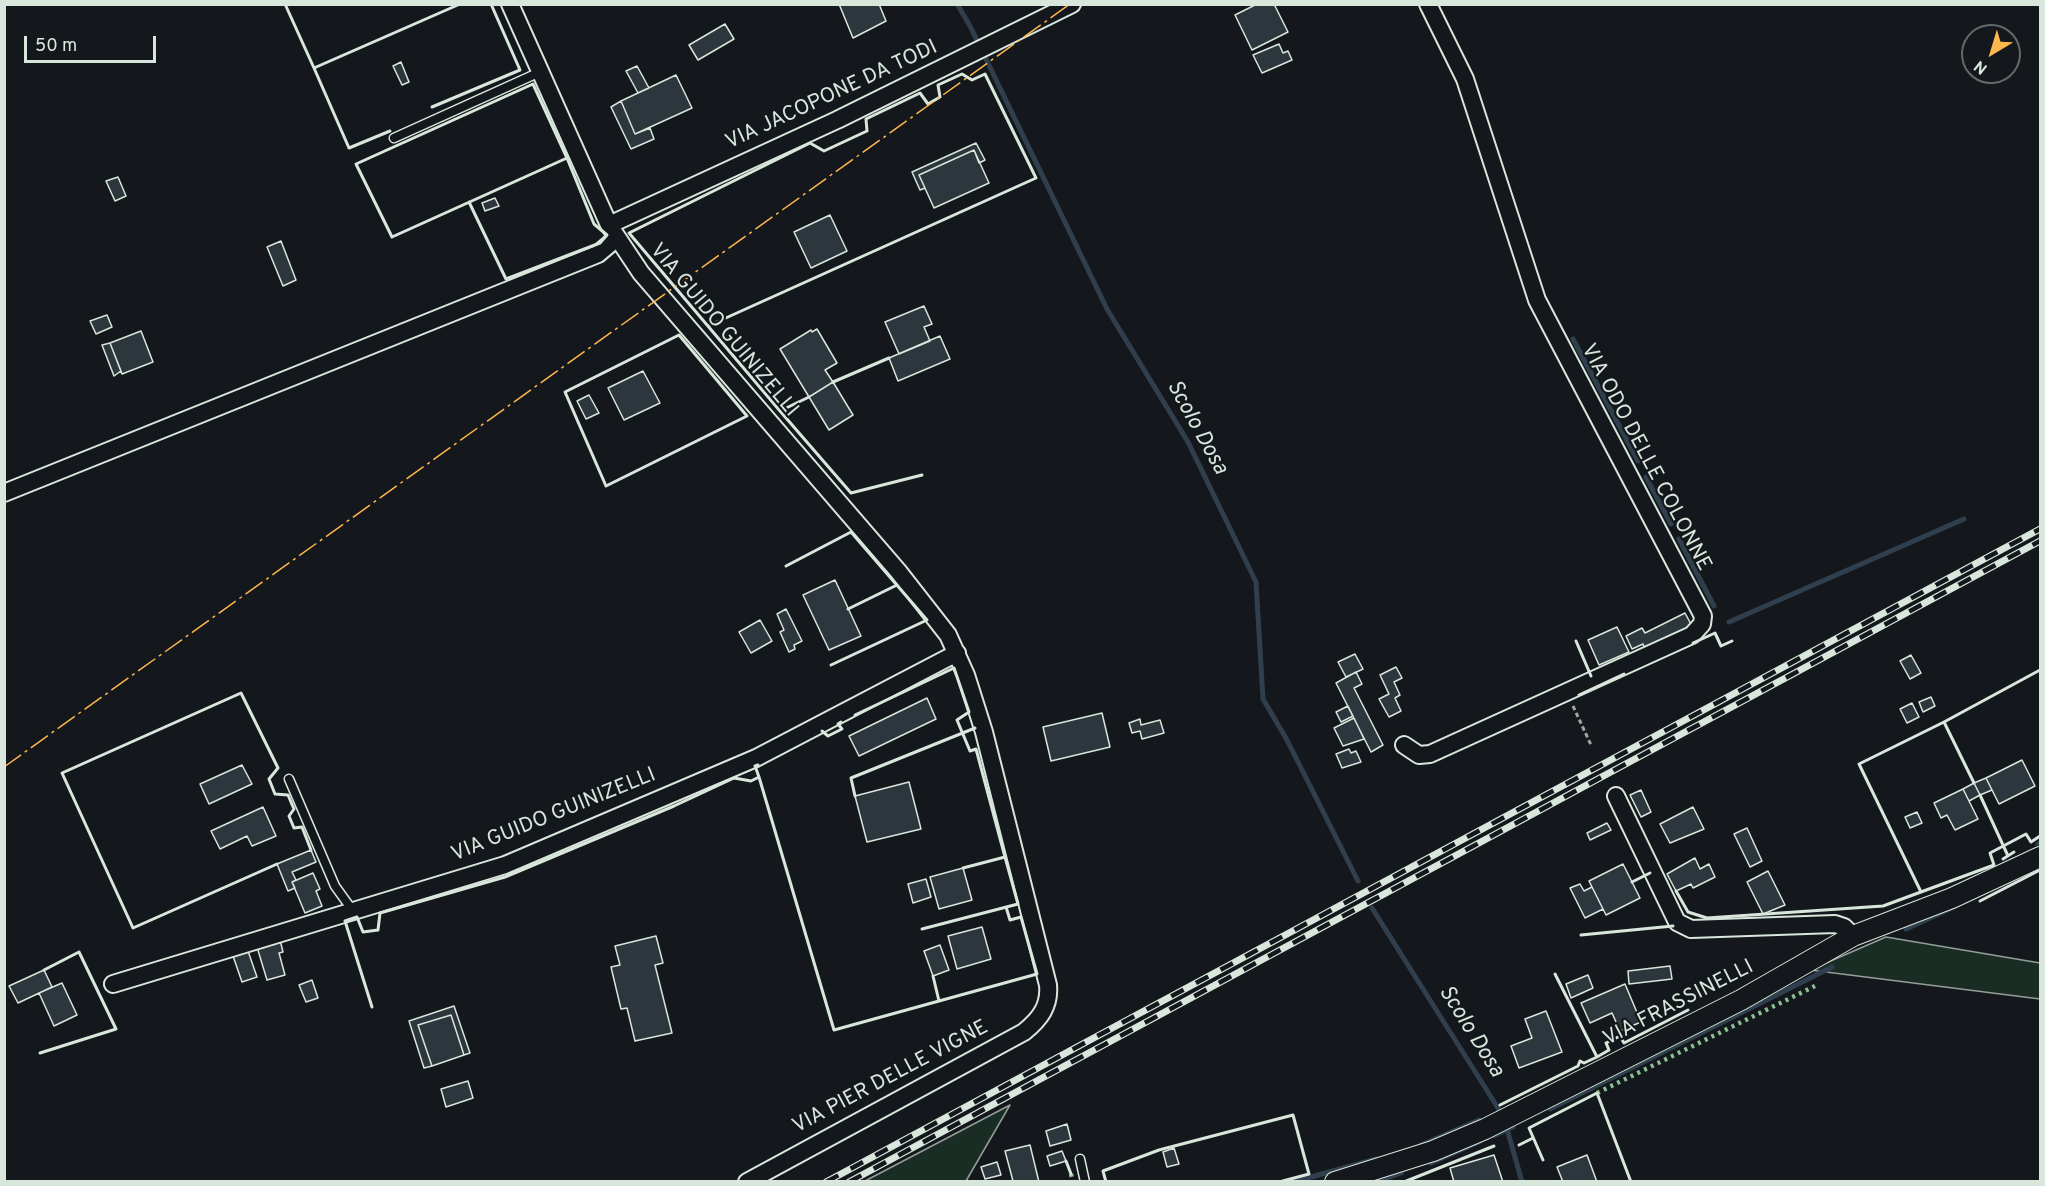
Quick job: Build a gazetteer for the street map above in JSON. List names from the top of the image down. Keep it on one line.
{"streets":{"street":["VIA JACOPONE DA TODI","VIA GUIDO GUINIZELLI","VIA ODO DELLE COLONNE","VIA FRASSINELLI","VIA PIER DELLE VIGNE"]},"crossings":[["VIA JACOPONE DA TODI","VIA GUIDO GUINIZELLI"],["VIA GUIDO GUINIZELLI","VIA PIER DELLE VIGNE"]],"water":["Scolo Dosa"],"scale_bar":"50 m","north":"bottom left"}
